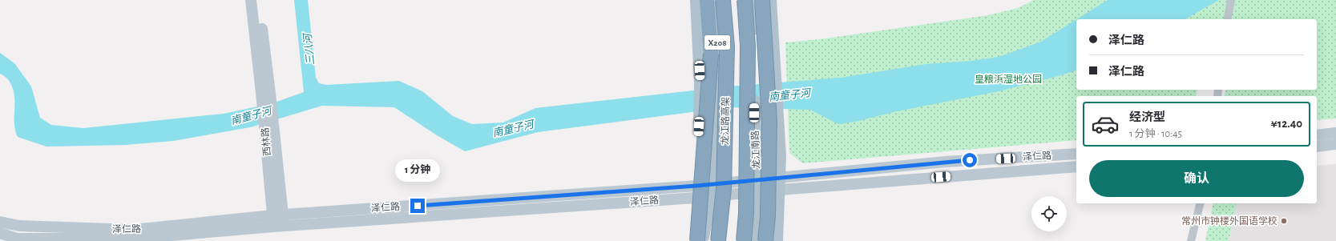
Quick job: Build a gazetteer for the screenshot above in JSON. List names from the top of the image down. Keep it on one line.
{"streets":{"highway":["龙江路高架"],"main road":["X208","龙江南路"],"street":["西林路","泽仁路"]},"crossings":[["X208","泽仁路"],["西林路","泽仁路"],["龙江南路","泽仁路"]],"water":["三八河","南童子河"],"parks":["皇粮浜湿地公园"],"places":["常州市钟楼外国语学校"],"page":{"banner":["泽仁路","泽仁路"],"list":[{"name":"经济型","note":"1 分钟 · 10:45","value":"¥12.40"}],"buttons":"确认","bubble":"1 分钟"}}
